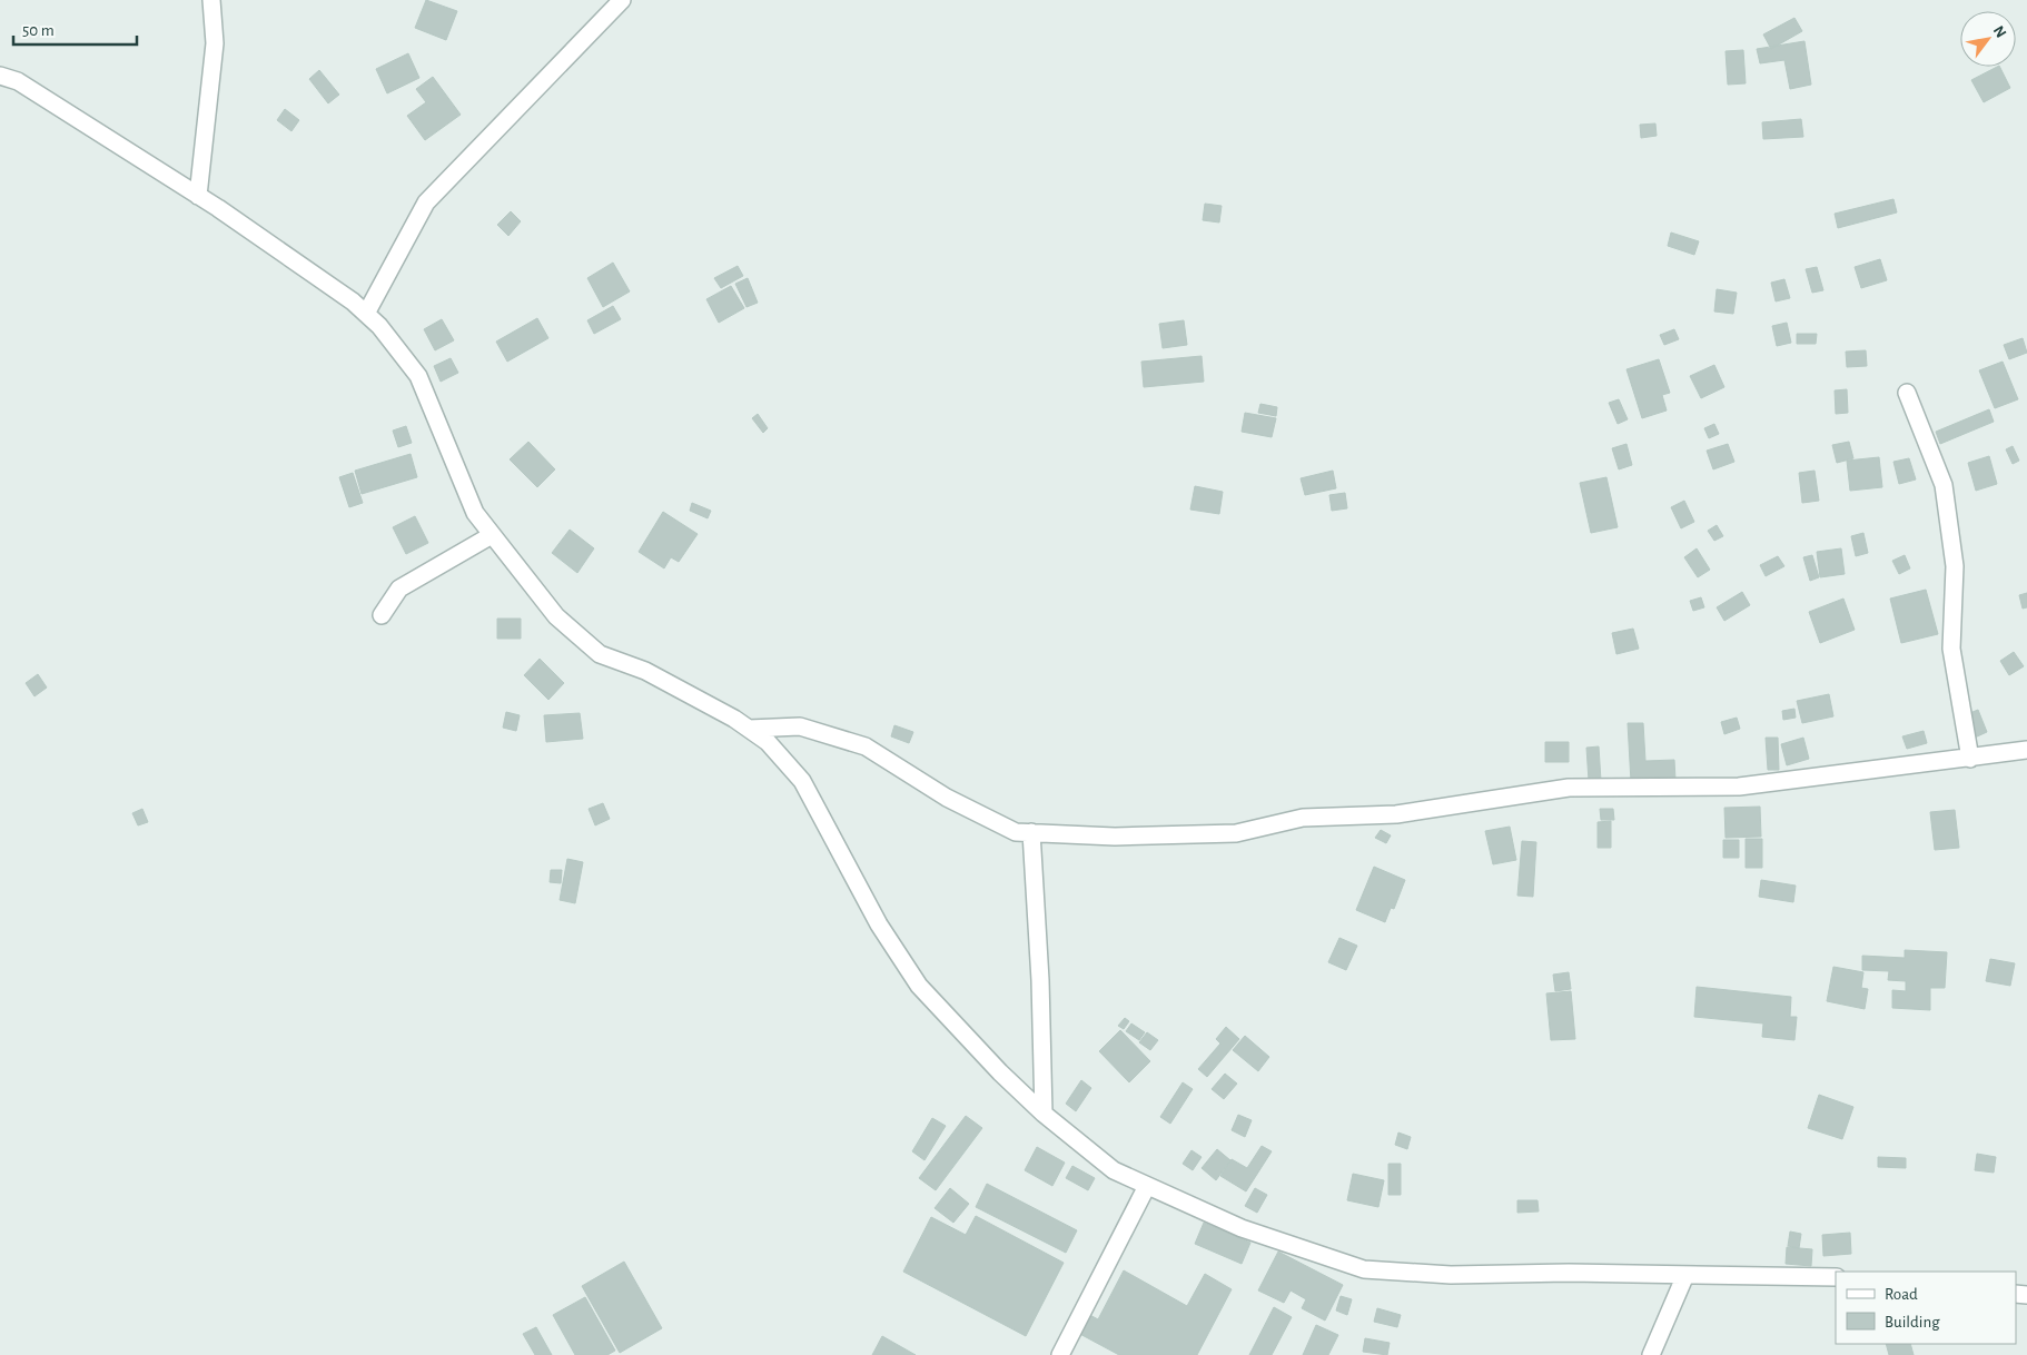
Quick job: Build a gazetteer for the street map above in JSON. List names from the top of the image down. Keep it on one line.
{"legend":["Road","Building"],"scale_bar":"50 m","north":"top right"}
